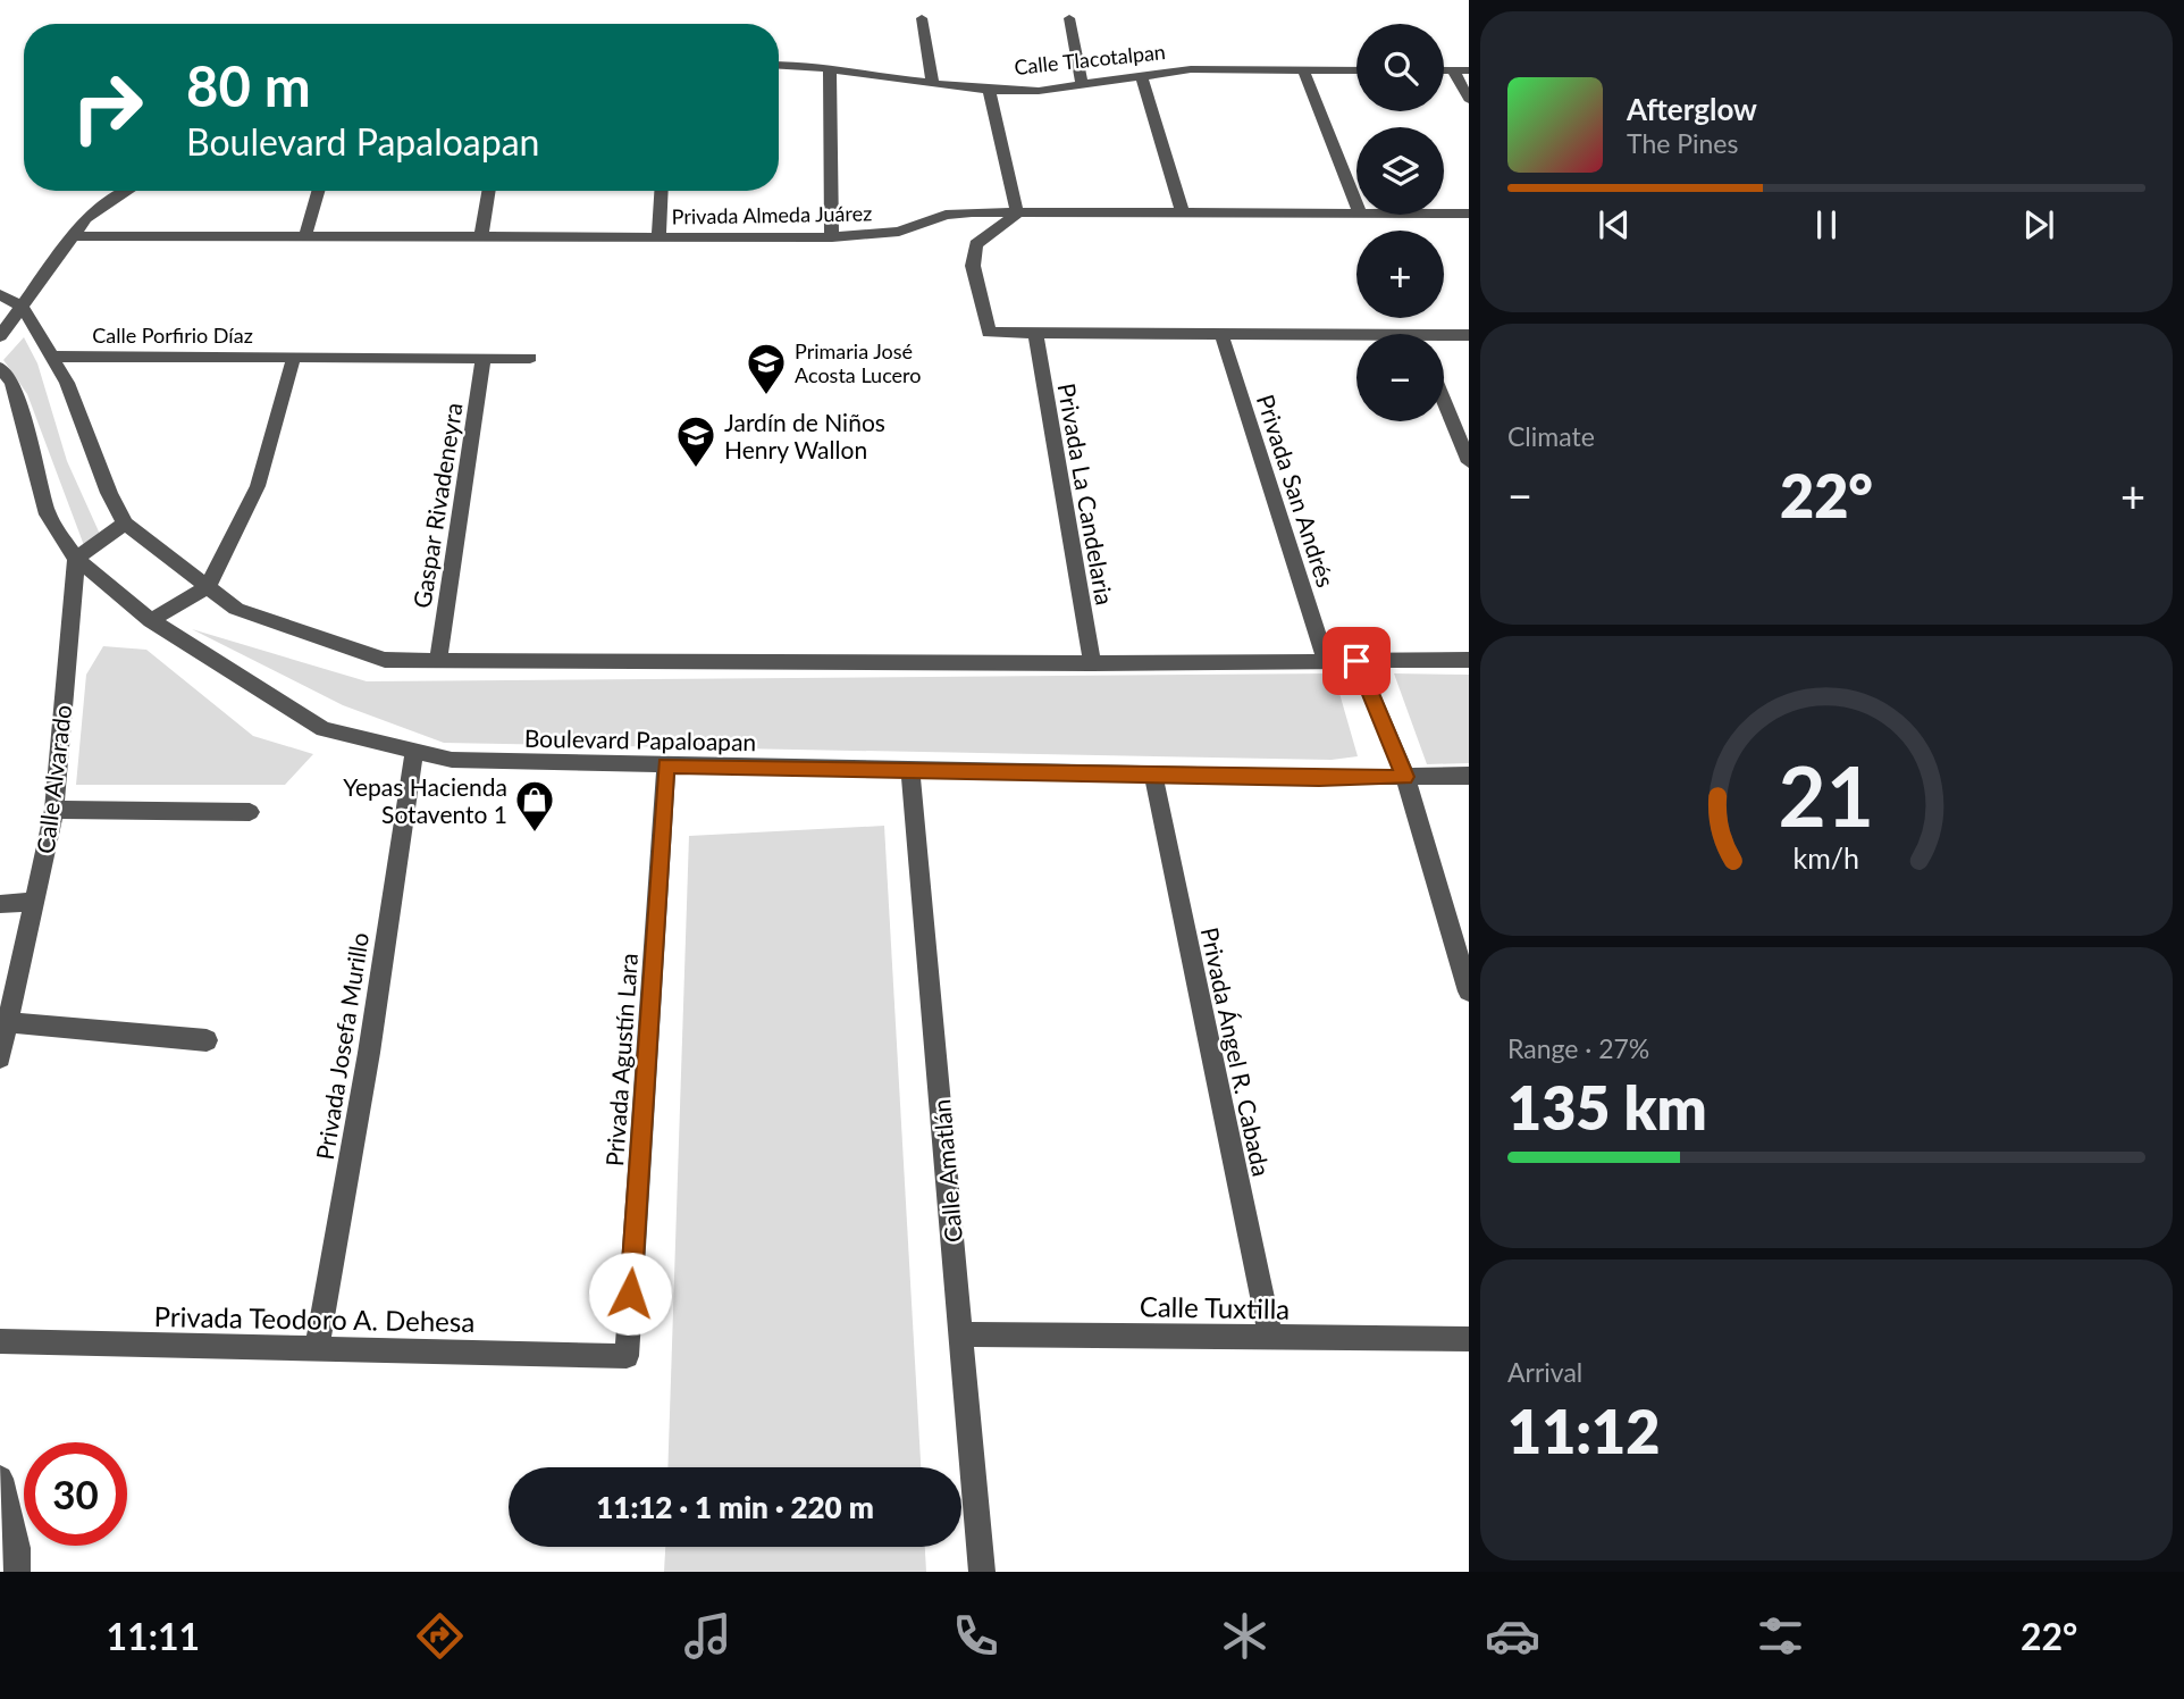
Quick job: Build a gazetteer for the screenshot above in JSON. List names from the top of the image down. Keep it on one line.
{"streets":{"street":["Calle Tlacotalpan","Privada Almeda Juárez","Calle Porfirio Díaz","Privada San Andrés","Privada La Candelaria","Gaspar Rivadeneyra","Boulevard Papaloapan","Calle Alvarado","Privada Josefa Murillo","Privada Ángel R. Cabada","Privada Agustín Lara","Calle Amatlán","Calle Tuxtilla","Privada Teodoro A. Dehesa"]},"crossings":[["Calle Porfirio Díaz","Gaspar Rivadeneyra"],["Boulevard Papaloapan","Calle Alvarado"],["Boulevard Papaloapan","Privada Josefa Murillo"],["Boulevard Papaloapan","Privada Ángel R. Cabada"],["Boulevard Papaloapan","Privada Agustín Lara"],["Boulevard Papaloapan","Calle Amatlán"],["Privada Josefa Murillo","Privada Teodoro A. Dehesa"],["Privada Ángel R. Cabada","Calle Tuxtilla"],["Privada Agustín Lara","Privada Teodoro A. Dehesa"],["Calle Amatlán","Calle Tuxtilla"]],"places":{"school or university":["Primaria José Acosta Lucero","Jardín de Niños Henry Wallon"],"shop":["Yepas Hacienda Sotavento 1"]},"page":{"map_buttons":["+","−"],"turn":["80 m","Boulevard Papaloapan"],"song":["Afterglow","The Pines"],"tile":["Climate",["Range · 27%","135 km"],["Arrival","11:12"]],"heat":["−","22°","+"],"limit":"30","trip":"11:12 · 1 min · 220 m","tabs":["11:11","22°"],"gauge":["21","km/h"]}}
